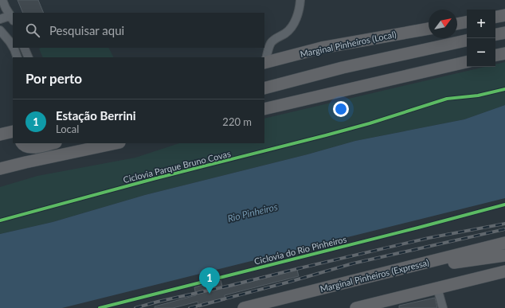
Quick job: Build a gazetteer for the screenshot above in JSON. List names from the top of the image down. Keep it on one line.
{"streets":{"highway":["Marginal Pinheiros (Local)","Marginal Pinheiros (Expressa)"],"cycle path":["Ciclovia Parque Bruno Covas","Ciclovia do Rio Pinheiros"]},"water":["Rio Pinheiros"],"north":"top right","page":{"map_buttons":["+","−"],"search":"Pesquisar aqui","heading":"Por perto","list":[{"mark":"1","name":"Estação Berrini","note":"Local","value":"220 m"}],"pins":"1"}}
